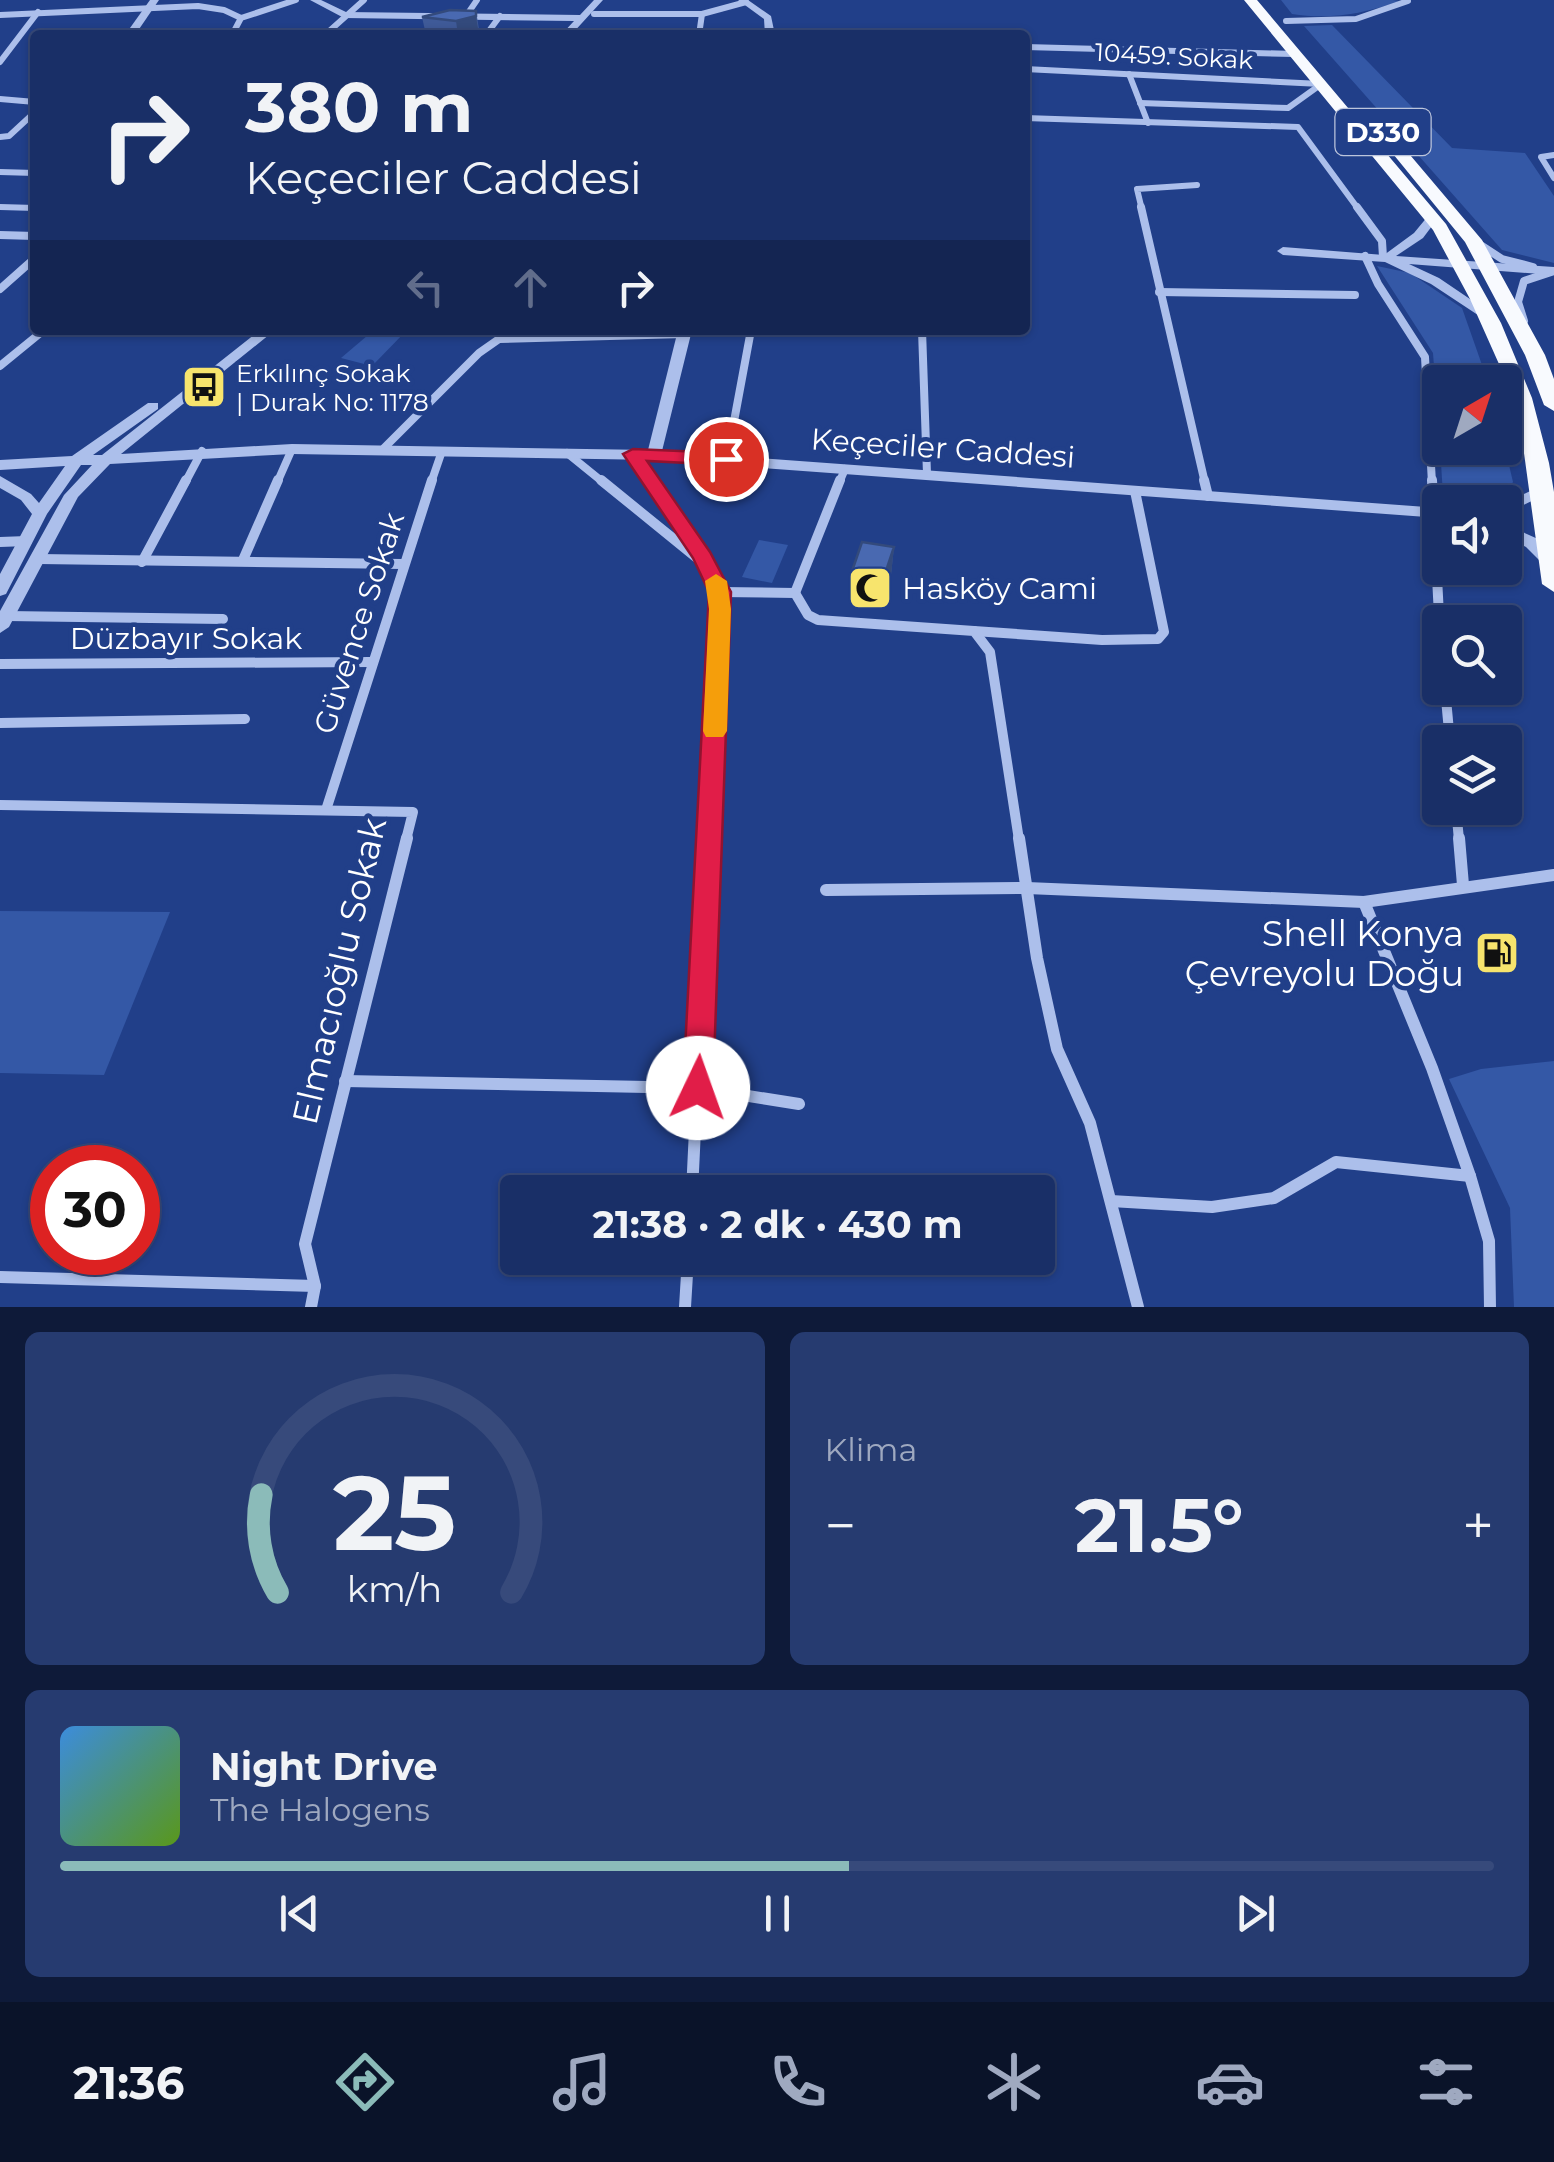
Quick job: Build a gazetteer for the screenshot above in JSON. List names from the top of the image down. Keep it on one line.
{"streets":{"highway":["D330"],"street":["10459. Sokak","Keçeciler Caddesi","Güvence Sokak","Düzbayır Sokak","Elmacıoğlu Sokak"]},"crossings":[["10459. Sokak","D330"],["Keçeciler Caddesi","Güvence Sokak"],["Güvence Sokak","Düzbayır Sokak"],["Güvence Sokak","Elmacıoğlu Sokak"]],"places":{"bus stop":["Erkılınç Sokak | Durak No: 1178"],"mosque":["Hasköy Cami"],"fuel station":["Shell Konya Çevreyolu Doğu"]},"north":"top right","page":{"turn":["380 m","Keçeciler Caddesi"],"limit":"30","trip":"21:38 · 2 dk · 430 m","tile":"Klima","heat":["−","21.5°","+"],"song":["Night Drive","The Halogens"],"tabs":"21:36","gauge":["25","km/h"]}}
